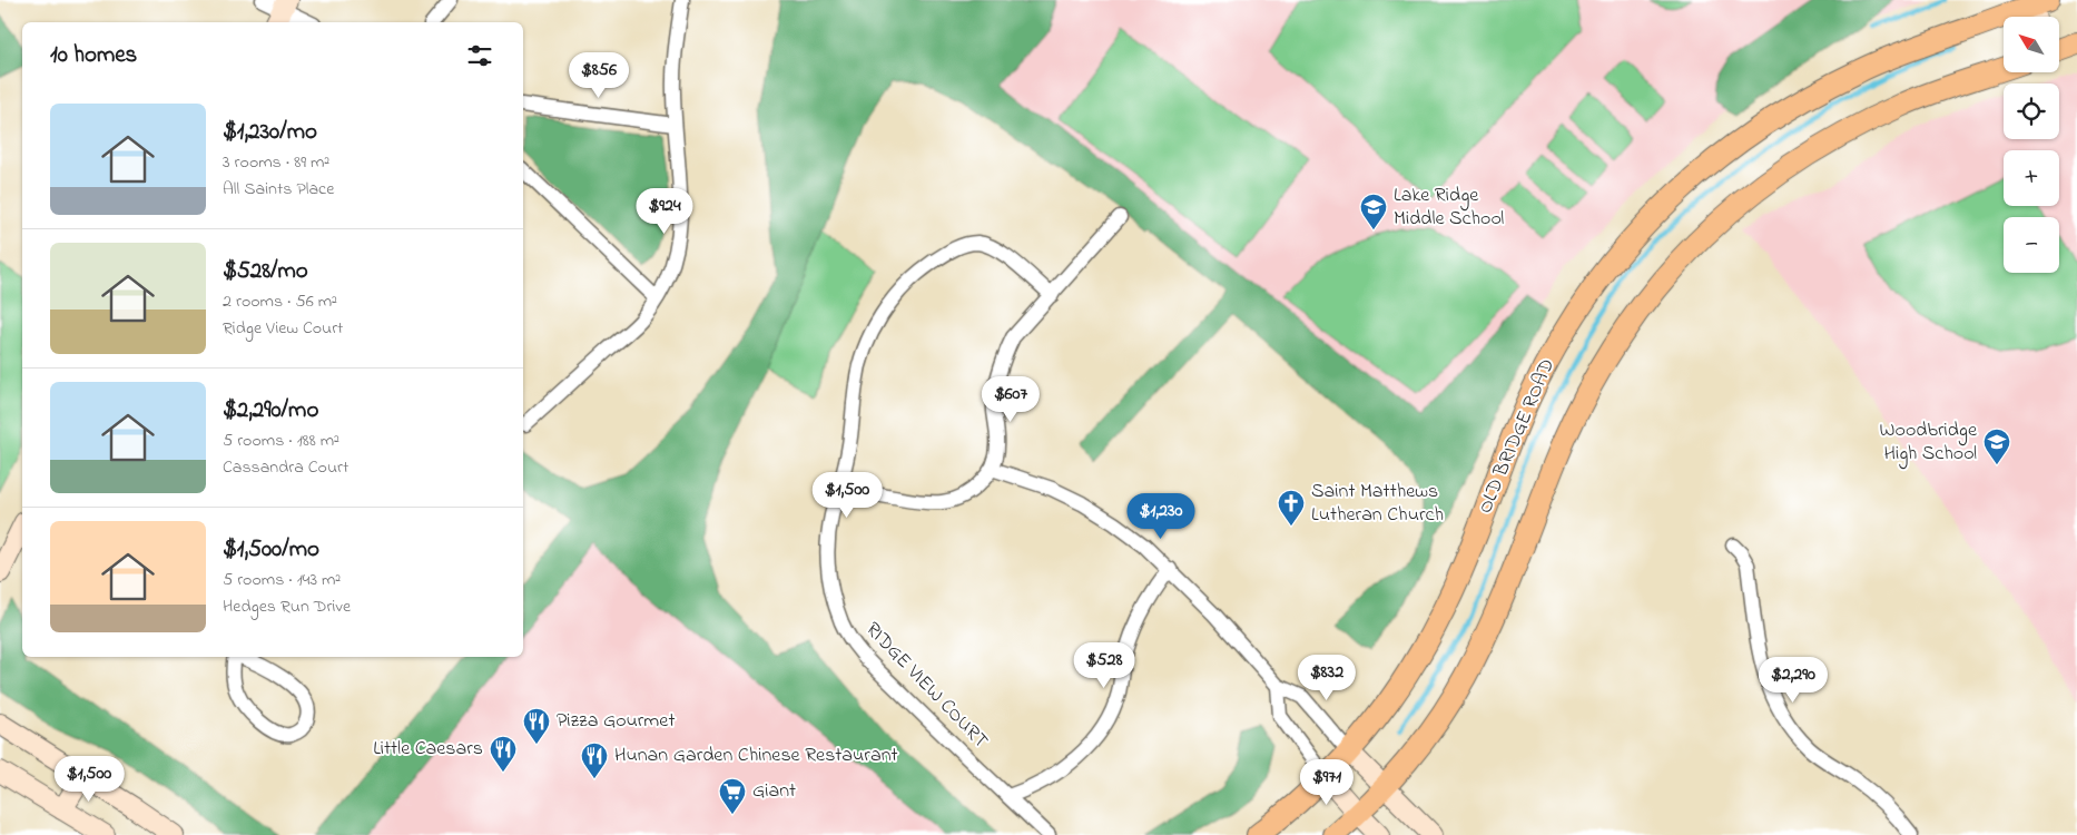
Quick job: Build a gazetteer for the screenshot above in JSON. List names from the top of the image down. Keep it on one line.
{"streets":{"main road":["OLD BRIDGE ROAD"],"street":["RIDGE VIEW COURT"]},"places":{"school or university":["Lake Ridge Middle School","Woodbridge High School"],"church":["Saint Matthews Lutheran Church"],"restaurant":["Pizza Gourmet","Little Caesars","Hunan Garden Chinese Restaurant"],"supermarket":["Giant"]},"north":"top left","page":{"map_buttons":["+","−"],"heading":"10 homes","price":["$856","$924","$607","$1,500","$1,230","$528","$832","$2,290","$1,500","$971"],"list":[{"name":"$1,230/mo","note":"3 rooms · 89 m² · All Saints Place"},{"name":"$528/mo","note":"2 rooms · 56 m² · Ridge View Court"},{"name":"$2,290/mo","note":"5 rooms · 188 m² · Cassandra Court"},{"name":"$1,500/mo","note":"5 rooms · 143 m² · Hedges Run Drive"}]}}
